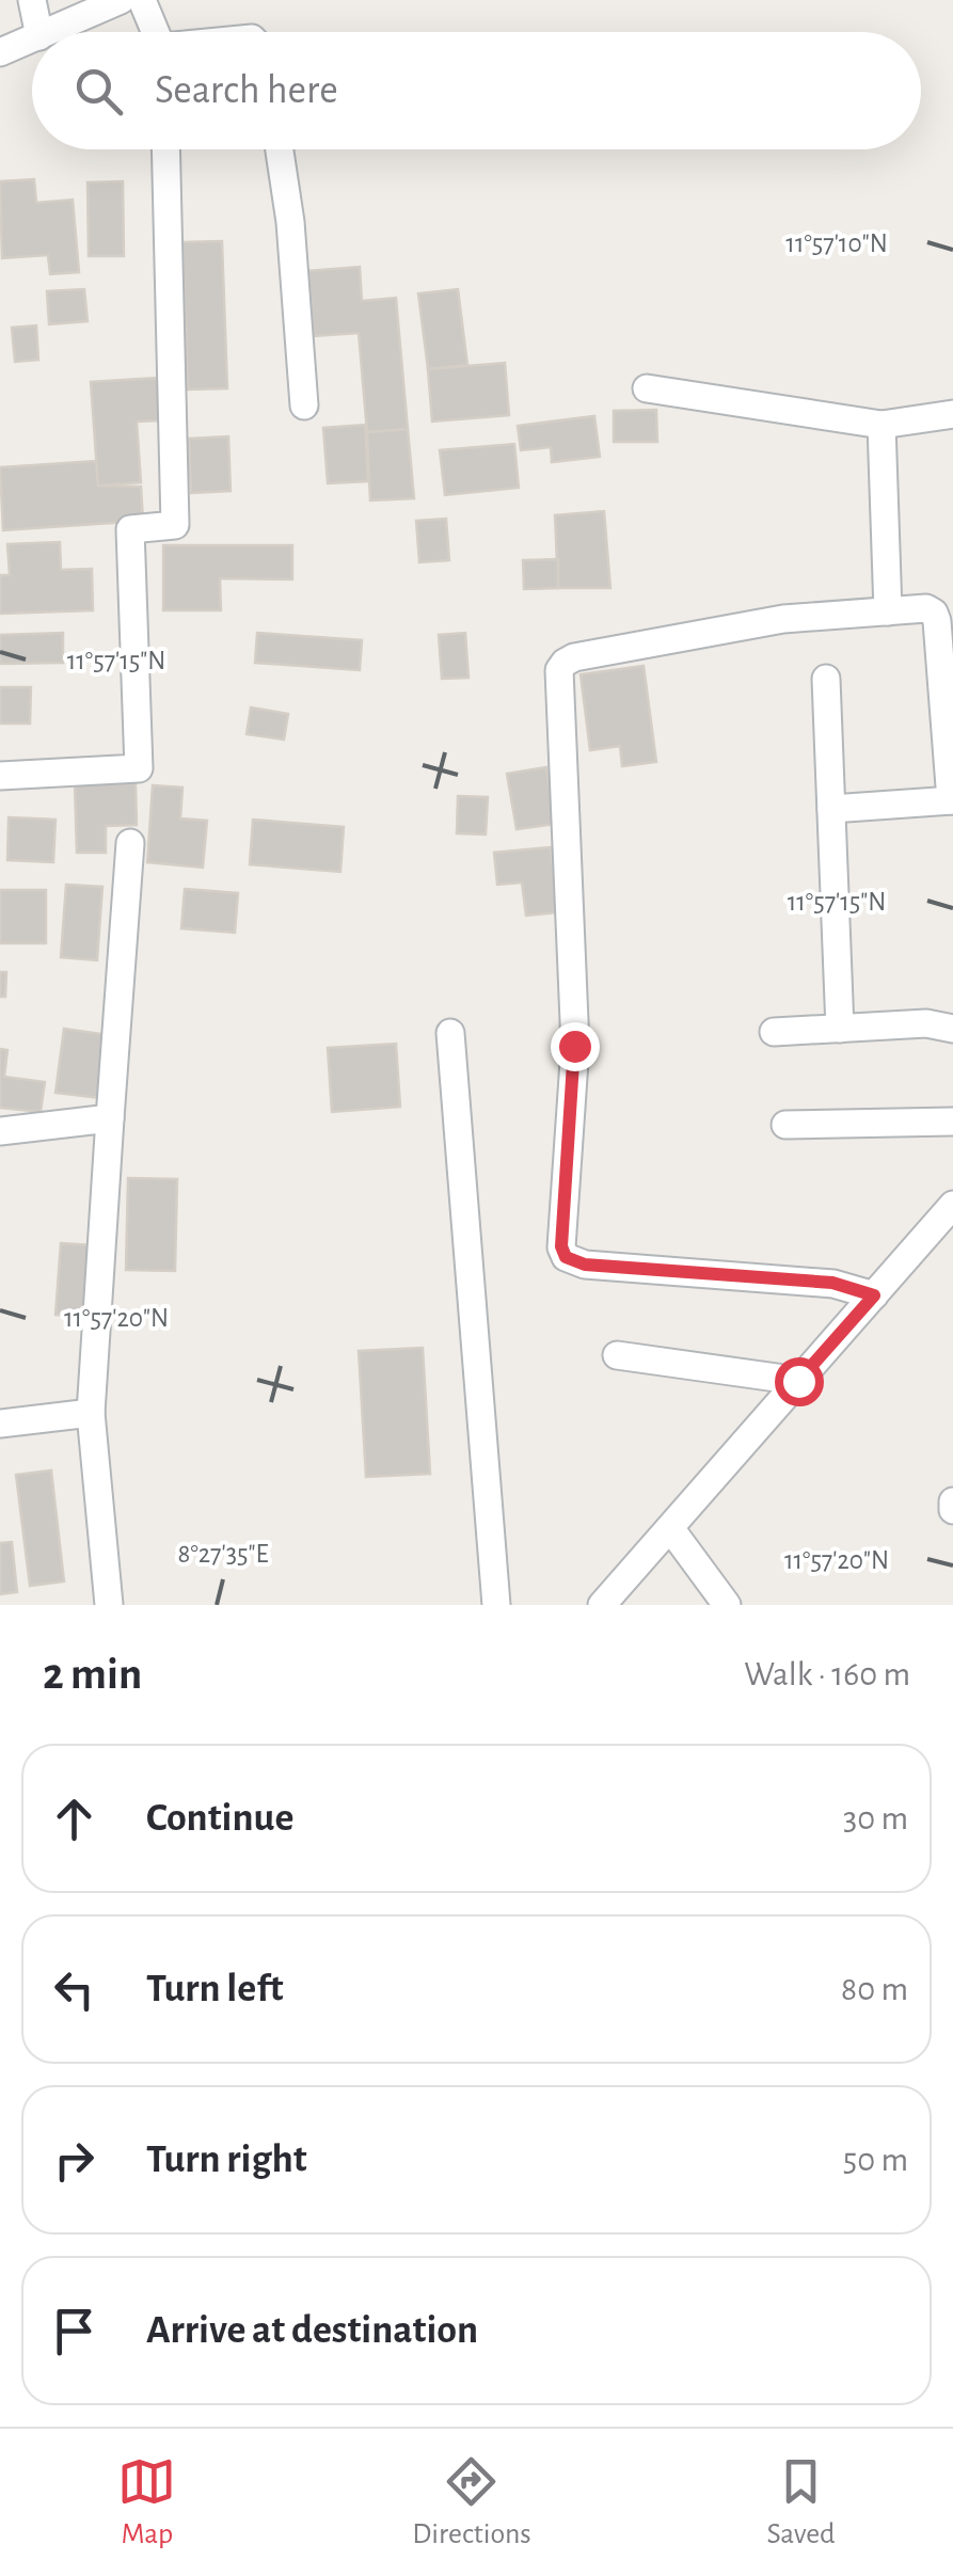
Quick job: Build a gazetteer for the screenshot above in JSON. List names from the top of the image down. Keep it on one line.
{"page":{"search":"Search here","heading":["2 min","Walk · 160 m"],"list":[["Continue","30 m"],["Turn left","80 m"],["Turn right","50 m"],"Arrive at destination"],"nav":["Map","Directions","Saved"]},"coordinates":["11°57'10\"N","11°57'15\"N","11°57'20\"N","8°27'35\"E"]}
